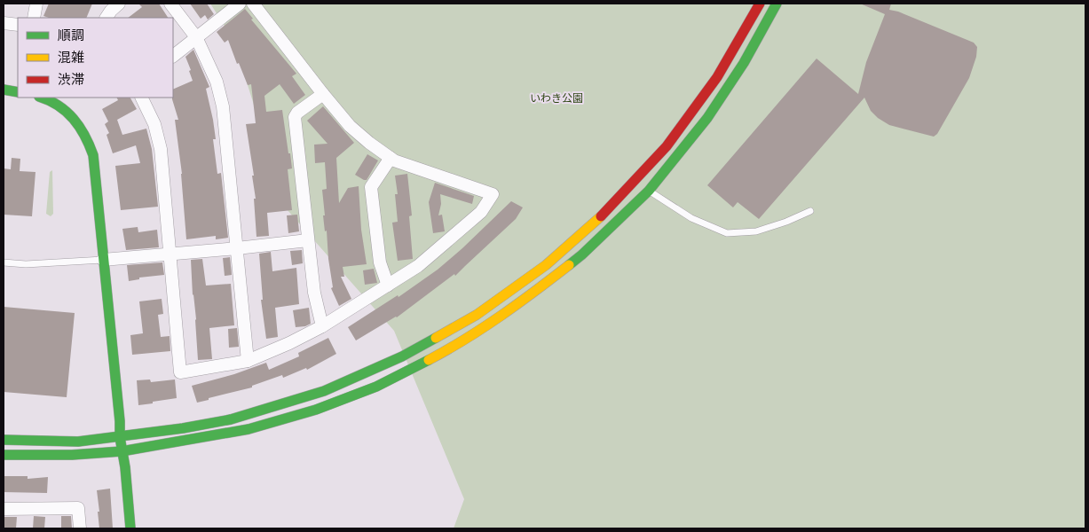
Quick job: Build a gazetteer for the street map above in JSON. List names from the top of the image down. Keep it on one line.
{"parks":["いわき公園"],"legend":["順調","混雑","渋滞"]}
